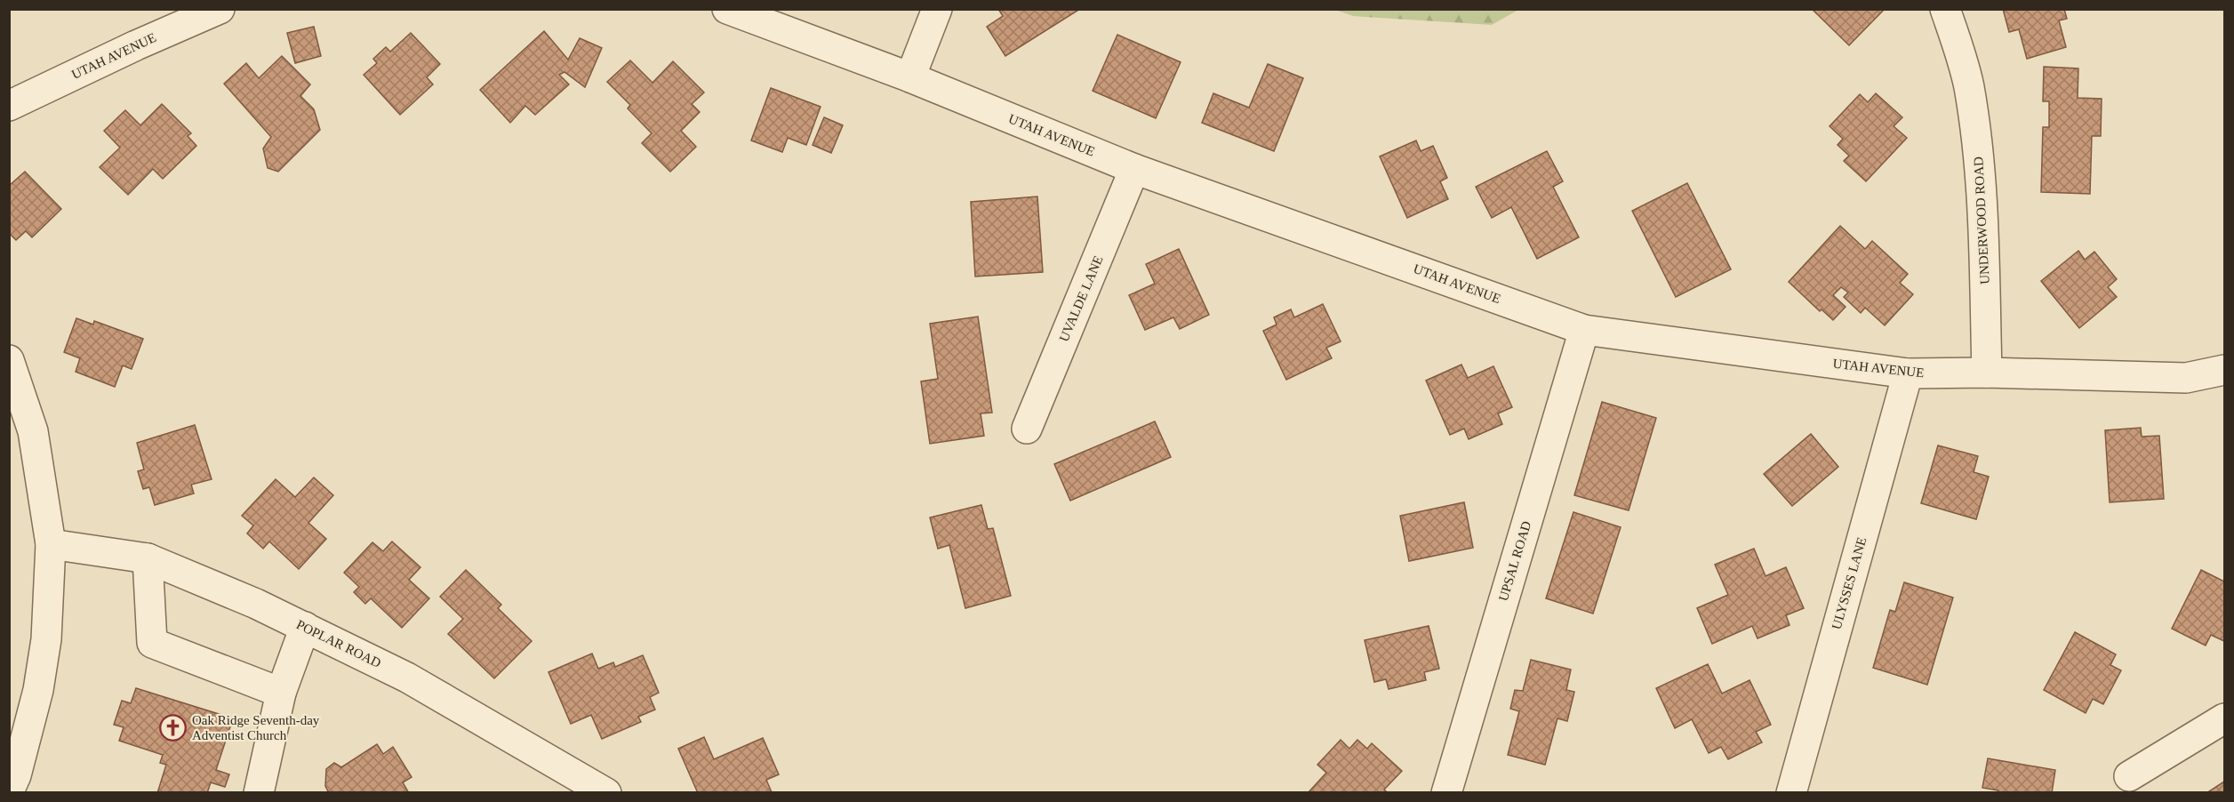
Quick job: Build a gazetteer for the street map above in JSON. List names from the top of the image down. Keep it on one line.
{"streets":{"street":["UTAH AVENUE","UNDERWOOD ROAD","UVALDE LANE","UPSAL ROAD","ULYSSES LANE","POPLAR ROAD"]},"crossings":[["UTAH AVENUE","UNDERWOOD ROAD"],["UTAH AVENUE","UVALDE LANE"],["UTAH AVENUE","UPSAL ROAD"],["UTAH AVENUE","ULYSSES LANE"]],"places":{"church":["Oak Ridge Seventh-day Adventist Church"]}}
